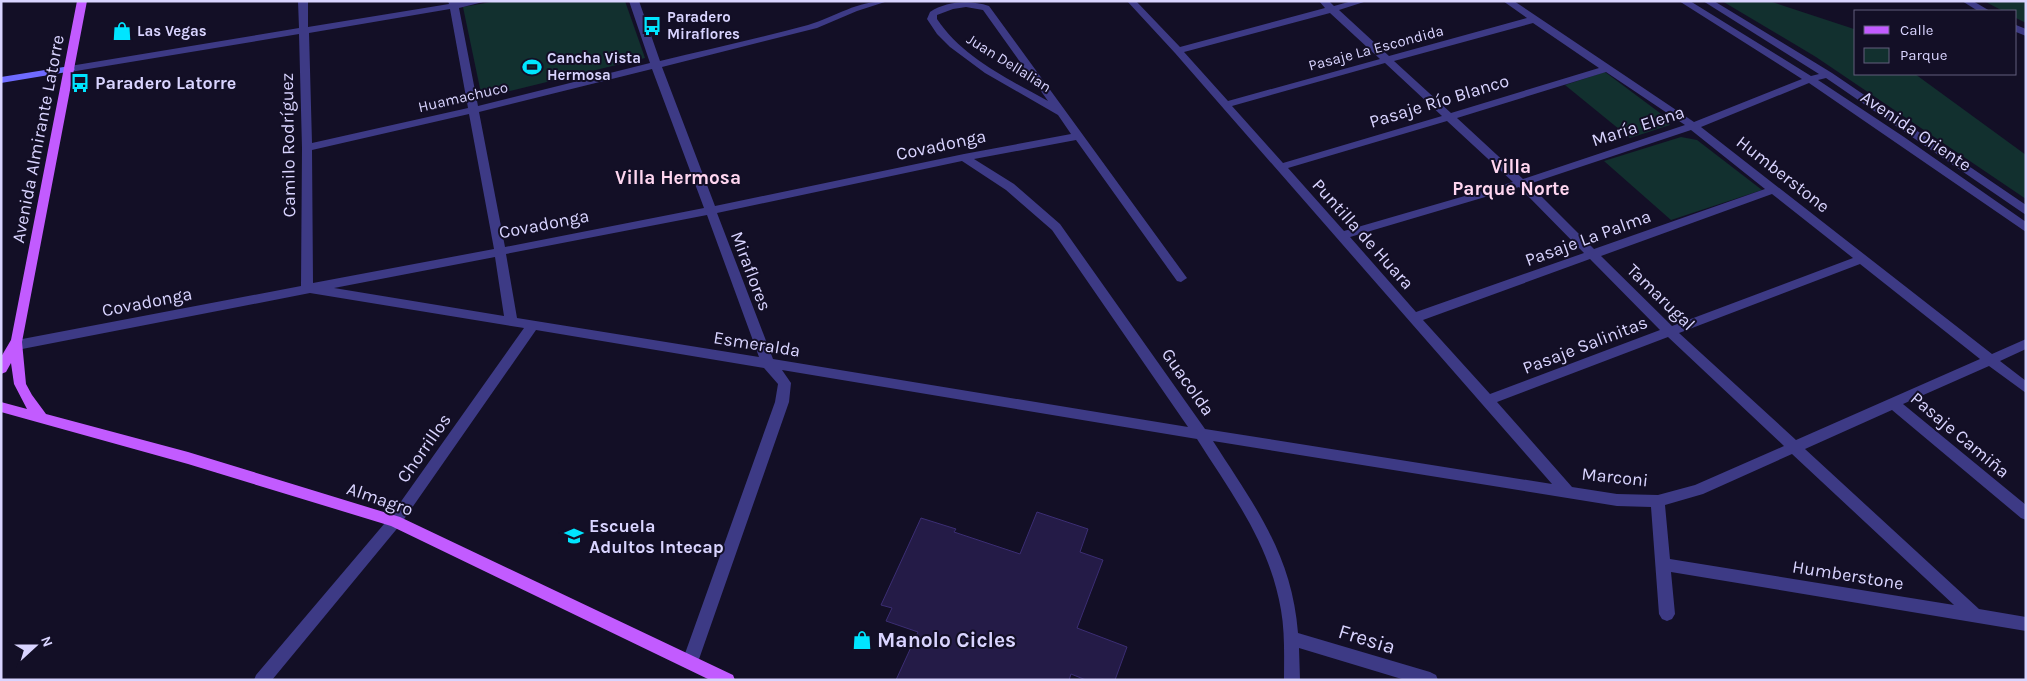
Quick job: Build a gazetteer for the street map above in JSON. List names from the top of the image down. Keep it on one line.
{"streets":{"main road":["Avenida Almirante Latorre","Almagro"],"street":["Pasaje La Escondida","Juan Dellalian","Huamachuco","Pasaje Río Blanco","María Elena","Avenida Oriente","Camilo Rodríguez","Covadonga","Humberstone","Puntilla de Huara","Pasaje La Palma","Miraflores","Tamarugal","Esmeralda","Pasaje Salinitas","Guacolda","Pasaje Camiña","Chorrillos","Marconi","Fresia"]},"crossings":[["Pasaje La Escondida","Humberstone"],["Pasaje La Escondida","Puntilla de Huara"],["Pasaje La Escondida","Tamarugal"],["Juan Dellalian","Covadonga"],["Huamachuco","Camilo Rodríguez"],["Huamachuco","Miraflores"],["Pasaje Río Blanco","Humberstone"],["Pasaje Río Blanco","Puntilla de Huara"],["Pasaje Río Blanco","Tamarugal"],["María Elena","Avenida Oriente"],["María Elena","Humberstone"],["María Elena","Puntilla de Huara"],["María Elena","Tamarugal"],["Avenida Almirante Latorre","Covadonga"],["Camilo Rodríguez","Covadonga"],["Camilo Rodríguez","Esmeralda"],["Covadonga","Miraflores"],["Covadonga","Esmeralda"],["Covadonga","Guacolda"],["Humberstone","Pasaje La Palma"],["Humberstone","Tamarugal"],["Humberstone","Pasaje Salinitas"],["Humberstone","Marconi"],["Puntilla de Huara","Pasaje La Palma"],["Puntilla de Huara","Pasaje Salinitas"],["Puntilla de Huara","Marconi"],["Pasaje La Palma","Tamarugal"],["Miraflores","Esmeralda"],["Miraflores","Almagro"],["Tamarugal","Pasaje Salinitas"],["Tamarugal","Marconi"],["Esmeralda","Guacolda"],["Esmeralda","Chorrillos"],["Esmeralda","Marconi"],["Guacolda","Marconi"],["Guacolda","Fresia"],["Pasaje Camiña","Marconi"],["Chorrillos","Almagro"]],"districts":["Villa Parque Norte","Villa Hermosa"],"places":{"bus stop":["Paradero Miraflores","Paradero Latorre"],"shop":["Las Vegas","Manolo Cicles"],"sports":["Cancha Vista Hermosa"],"school or university":["Escuela Adultos Intecap"]},"legend":["Calle","Parque"],"north":"right"}
